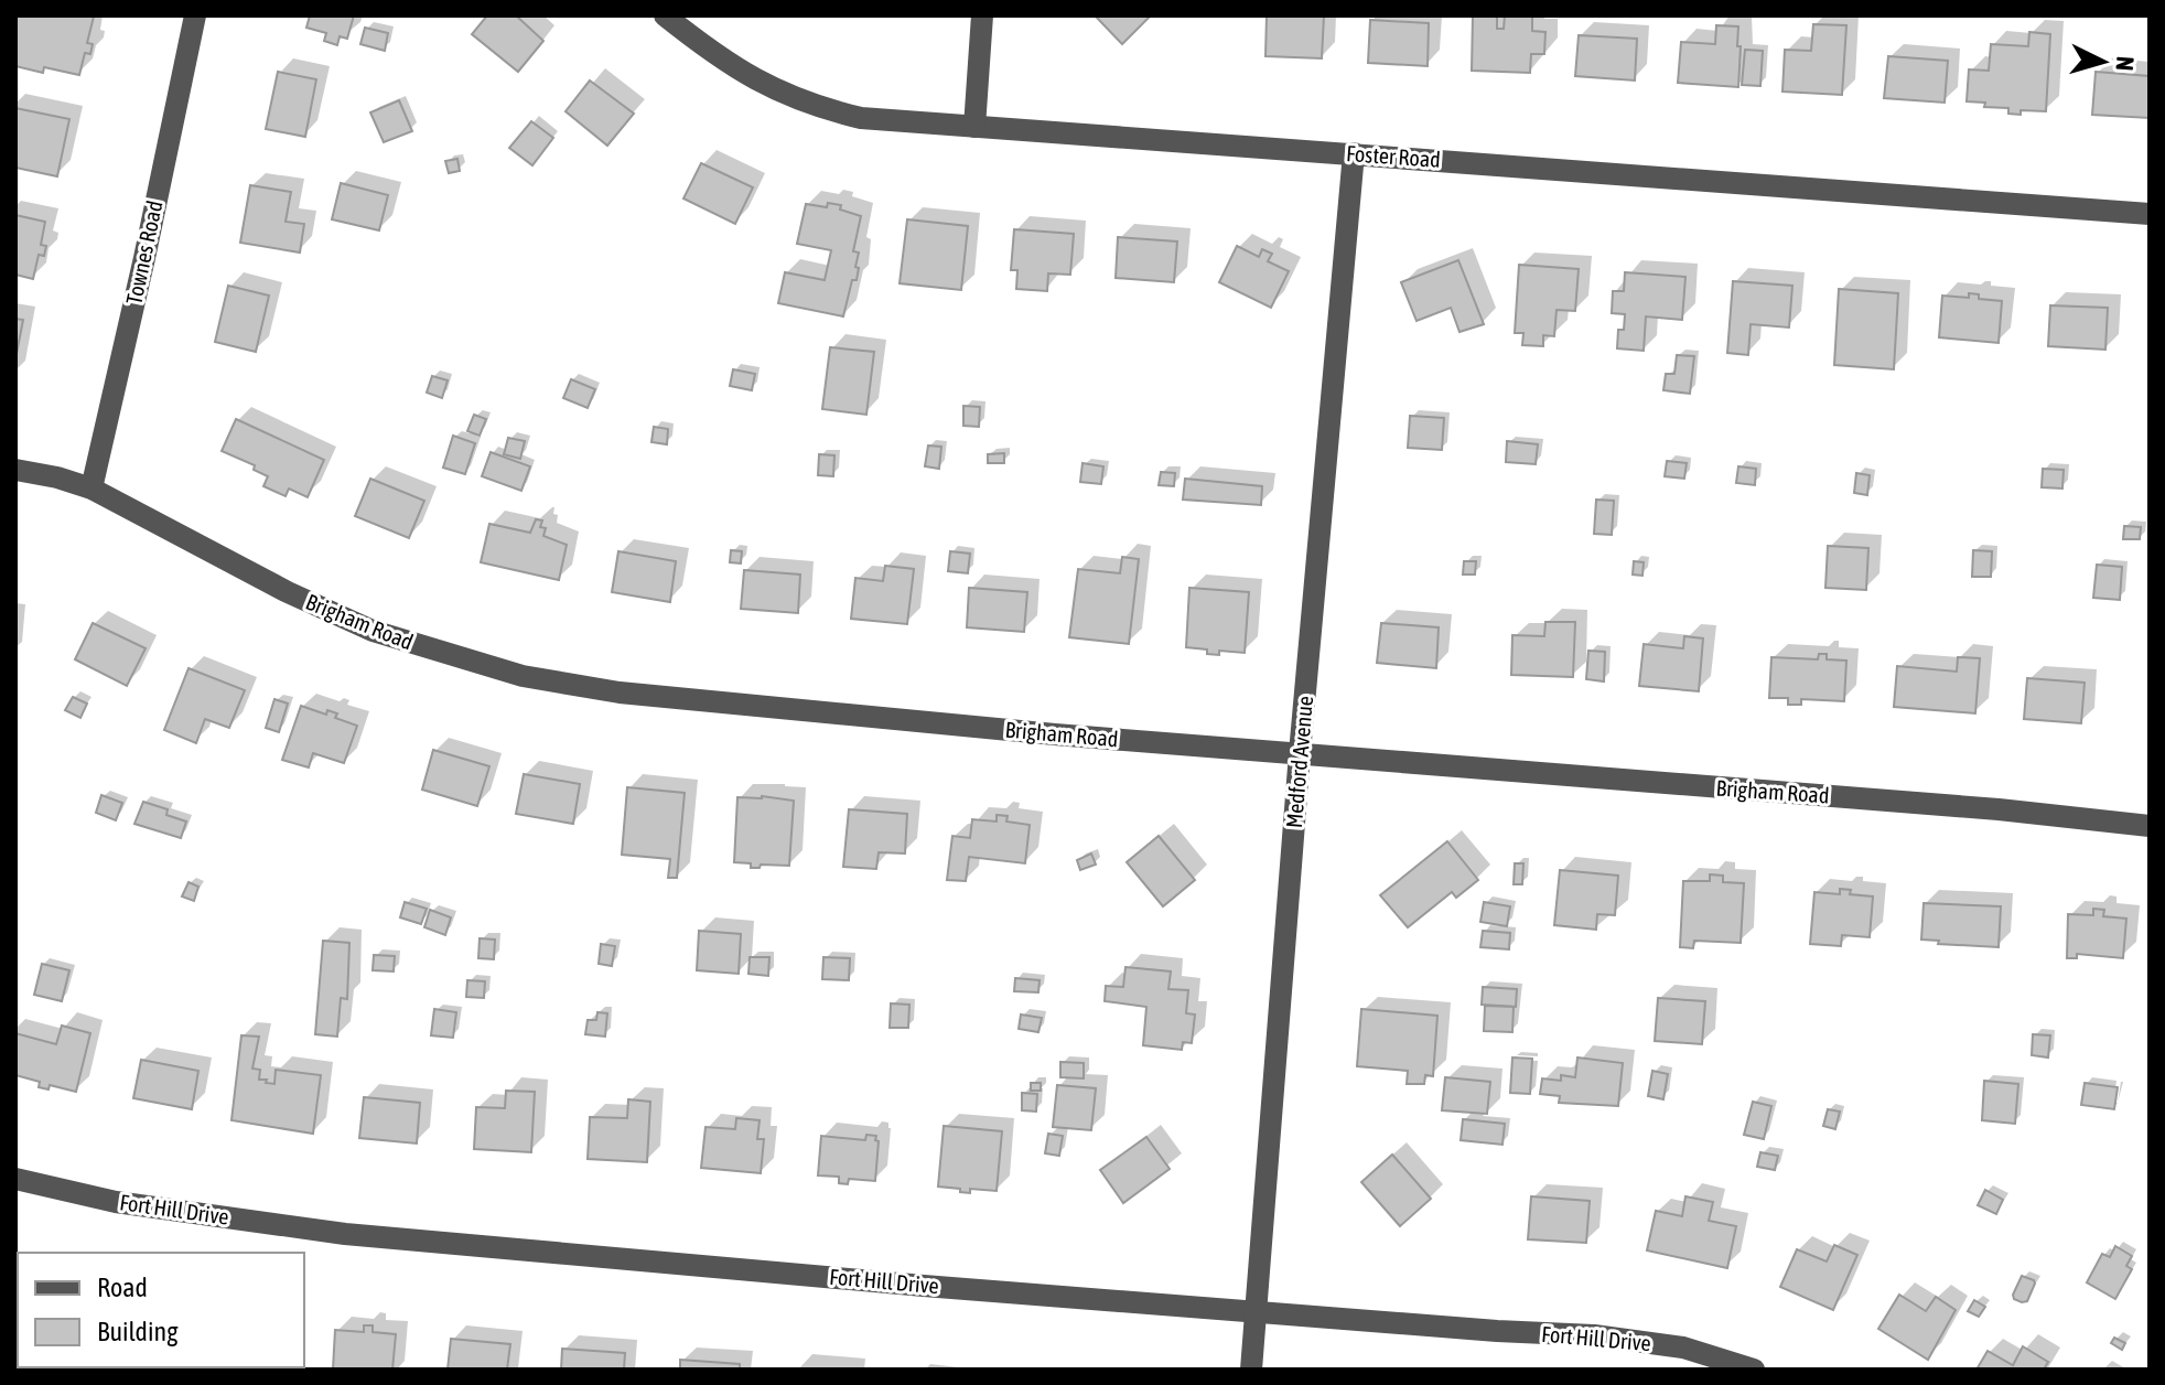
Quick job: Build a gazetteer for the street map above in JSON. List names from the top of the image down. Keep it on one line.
{"streets":{"street":["Foster Road","Townes Road","Brigham Road","Medford Avenue","Fort Hill Drive"]},"crossings":[["Foster Road","Medford Avenue"],["Townes Road","Brigham Road"],["Brigham Road","Medford Avenue"],["Medford Avenue","Fort Hill Drive"]],"legend":["Road","Building"],"north":"right"}
